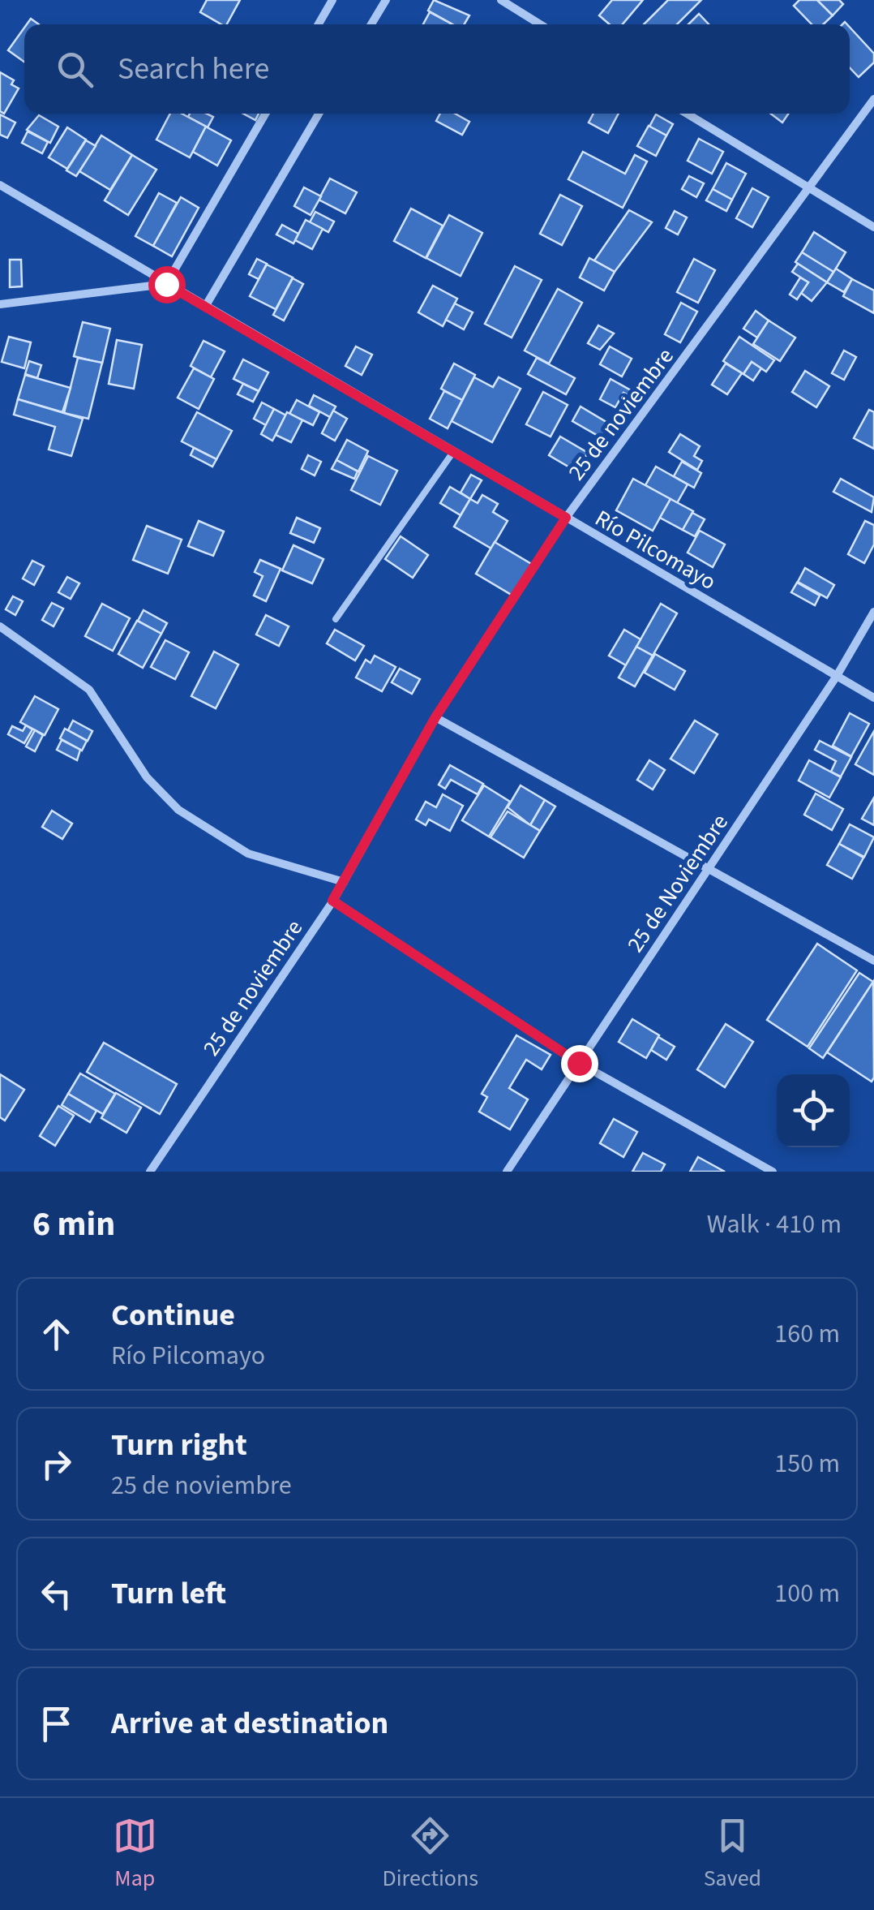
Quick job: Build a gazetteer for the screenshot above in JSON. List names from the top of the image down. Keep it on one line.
{"streets":{"street":["25 de noviembre","Río Pilcomayo","25 de Noviembre"]},"crossings":[["25 de noviembre","Río Pilcomayo"],["Río Pilcomayo","25 de Noviembre"]],"page":{"search":"Search here","heading":["6 min","Walk · 410 m"],"list":[["Continue","Río Pilcomayo","160 m"],["Turn right","25 de noviembre","150 m"],["Turn left","100 m"],"Arrive at destination"],"nav":["Map","Directions","Saved"]}}
